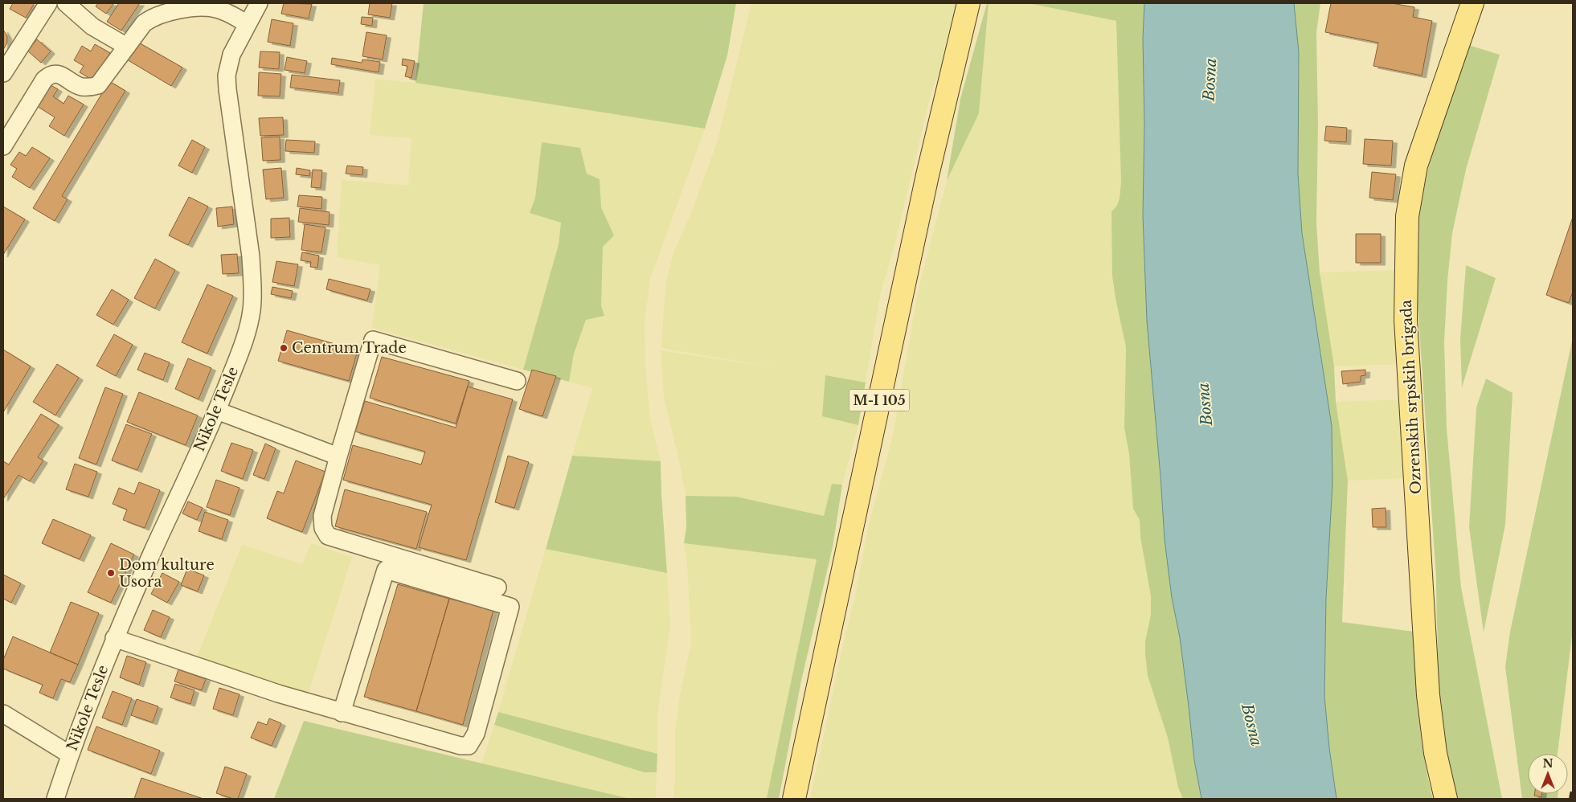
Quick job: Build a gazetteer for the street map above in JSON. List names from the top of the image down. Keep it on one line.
{"streets":{"main road":["Ozrenskih srpskih brigada","M-I 105"],"street":["Nikole Tesle"]},"water":["Bosna"],"places":["Centrum Trade","Dom kulture Usora"],"north":"top"}
